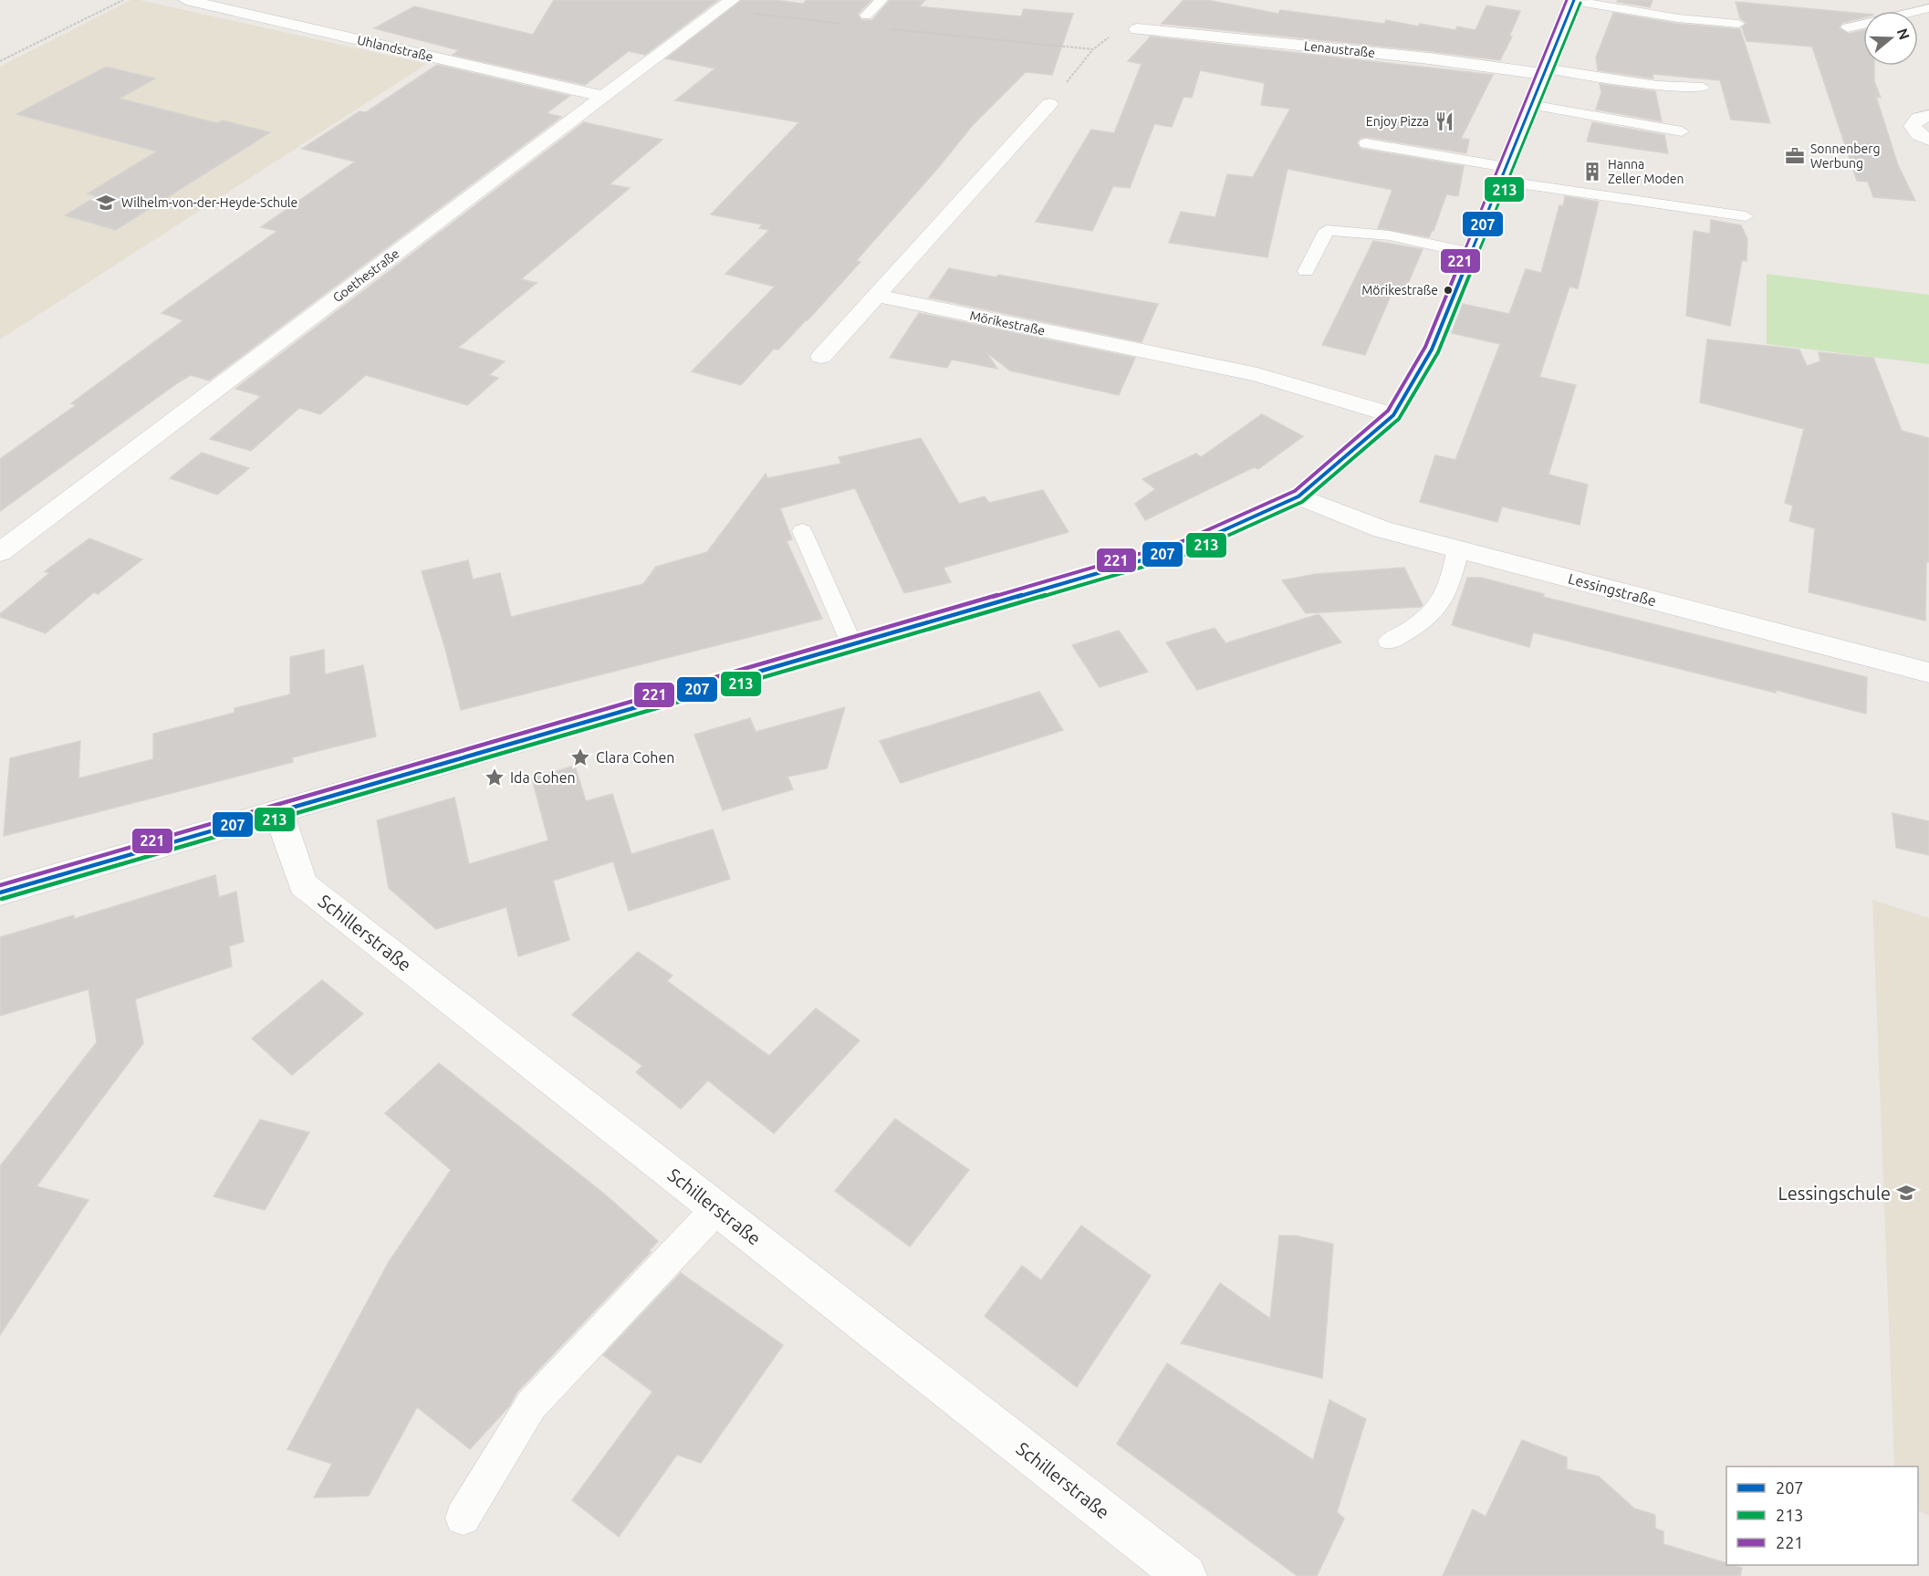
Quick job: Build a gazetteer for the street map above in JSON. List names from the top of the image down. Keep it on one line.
{"streets":{"street":["Uhlandstraße","Lenaustraße","Goethestraße","Mörikestraße","Lessingstraße","Schillerstraße"]},"crossings":[["Uhlandstraße","Goethestraße"]],"places":{"restaurant":["Enjoy Pizza"],"office":["Sonnenberg Werbung"],"building":["Hanna Zeller Moden"],"school or university":["Wilhelm-von-der-Heyde-Schule","Lessingschule"],"other":["Mörikestraße"],"place":["Clara Cohen","Ida Cohen"]},"lines":["transit line 207","transit line 221","transit line 213"],"legend":["207","213","221"],"north":"right"}
